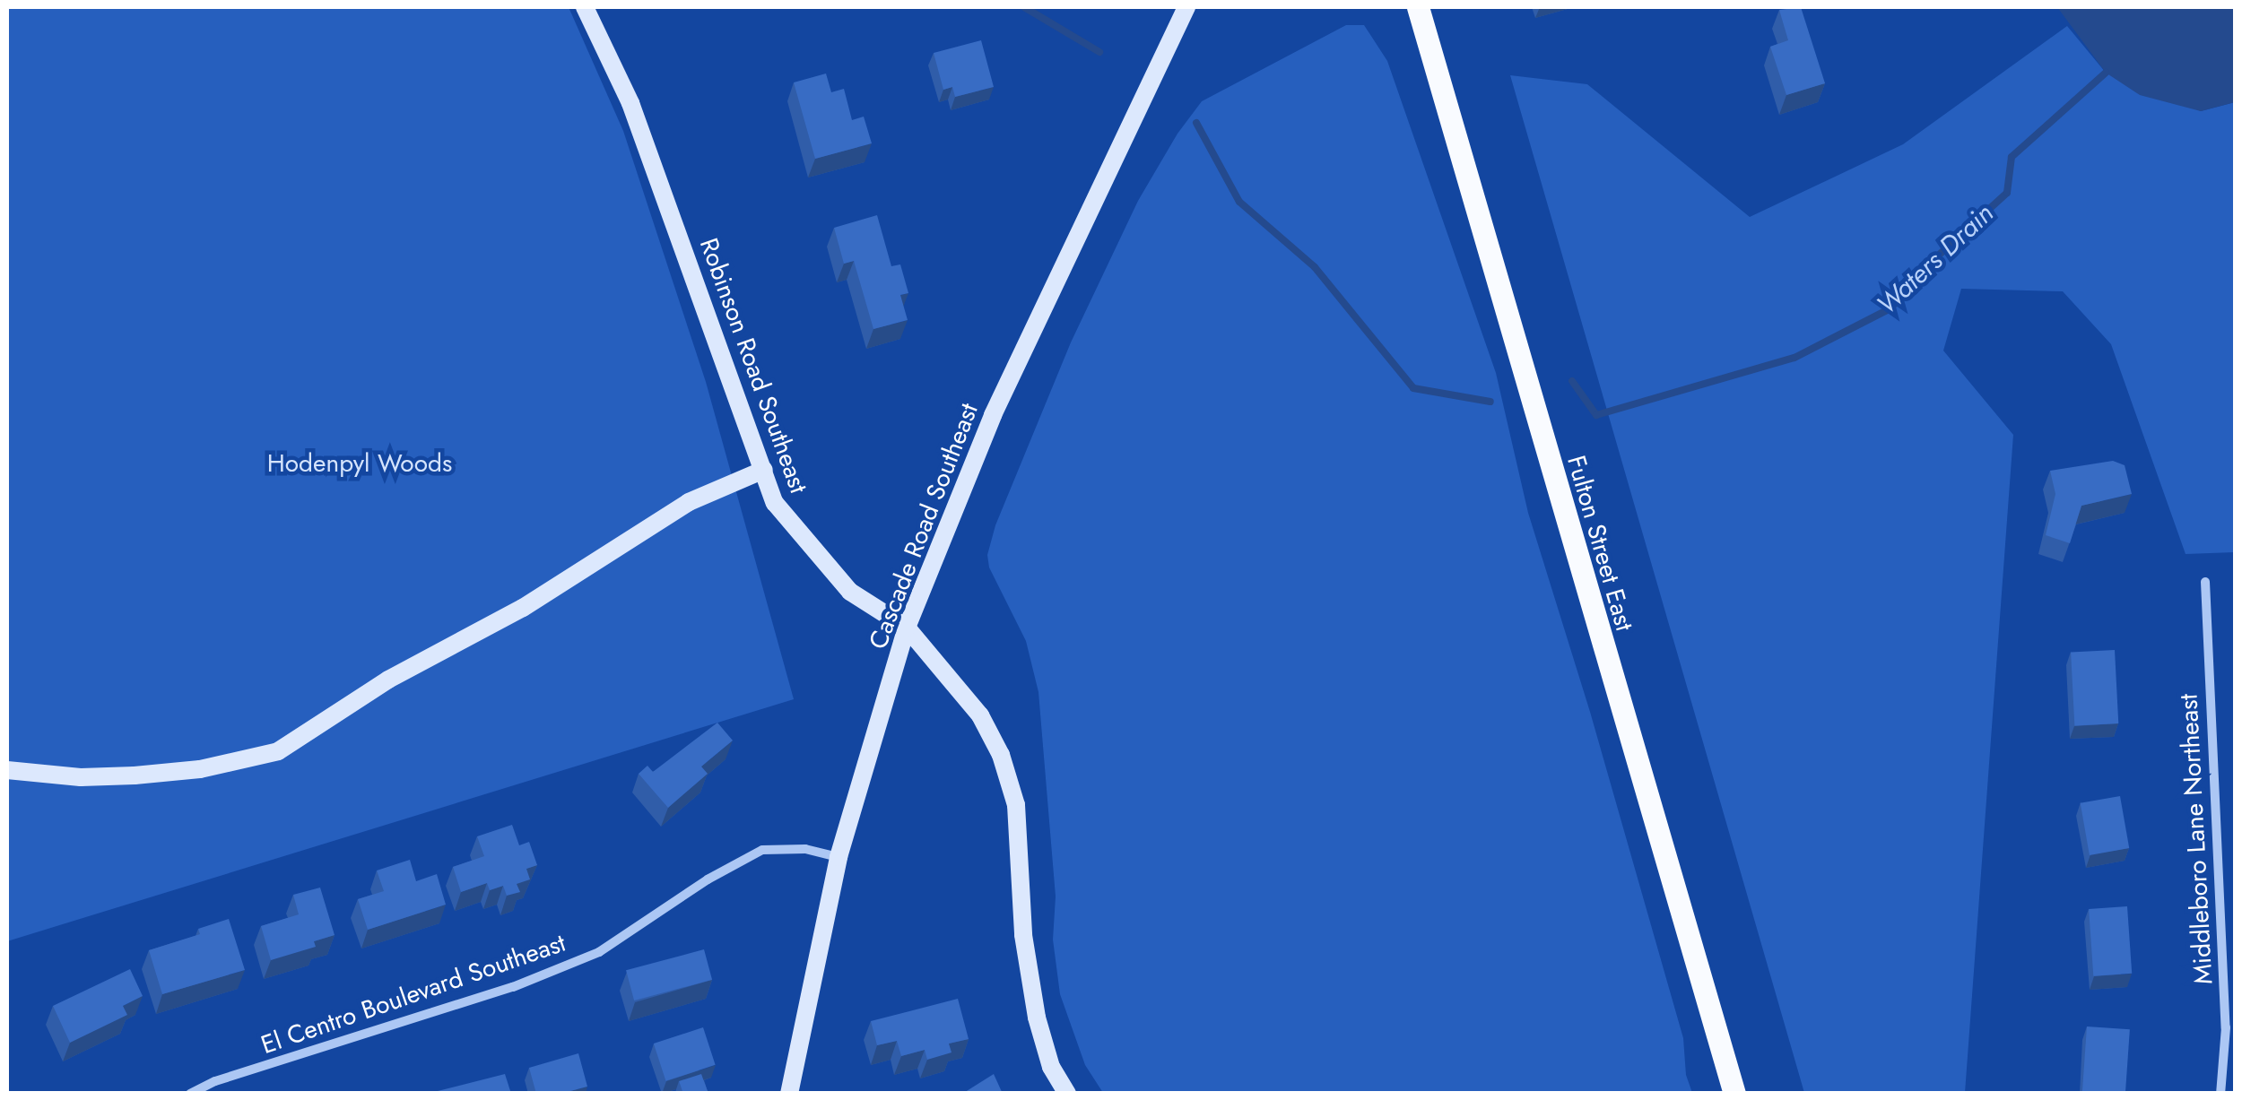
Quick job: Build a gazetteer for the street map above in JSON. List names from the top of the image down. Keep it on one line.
{"streets":{"main road":["Robinson Road Southeast","Cascade Road Southeast","Fulton Street East"],"street":["Middleboro Lane Northeast","El Centro Boulevard Southeast"]},"crossings":[["Robinson Road Southeast","Cascade Road Southeast"],["Cascade Road Southeast","El Centro Boulevard Southeast"]],"water":["Waters Drain"],"parks":["Hodenpyl Woods"]}
